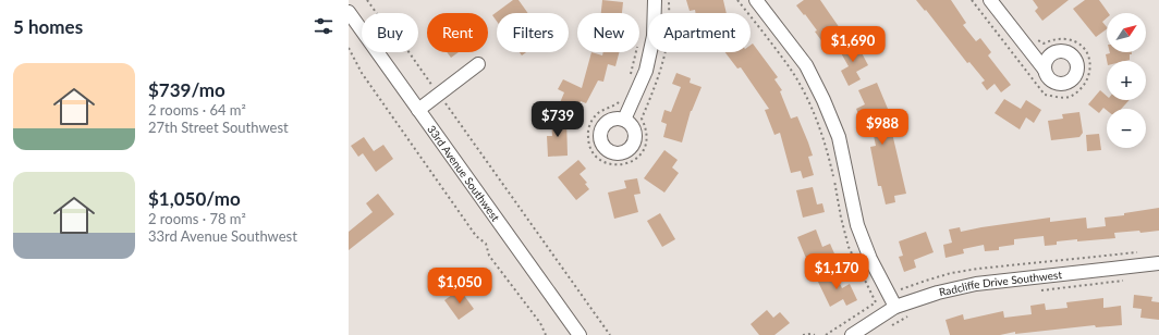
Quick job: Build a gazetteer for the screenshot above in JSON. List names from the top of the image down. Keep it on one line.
{"streets":{"street":["33rd Avenue Southwest","Radcliffe Drive Southwest"]},"north":"top right","page":{"heading":"5 homes","map_buttons":["+","−"],"chip":["Buy","Rent","Filters","New","Apartment"],"price":["$1,690","$739","$988","$1,170","$1,050"],"list":[{"name":"$739/mo","note":"2 rooms · 64 m² · 27th Street Southwest"},{"name":"$1,050/mo","note":"2 rooms · 78 m² · 33rd Avenue Southwest"}]}}
